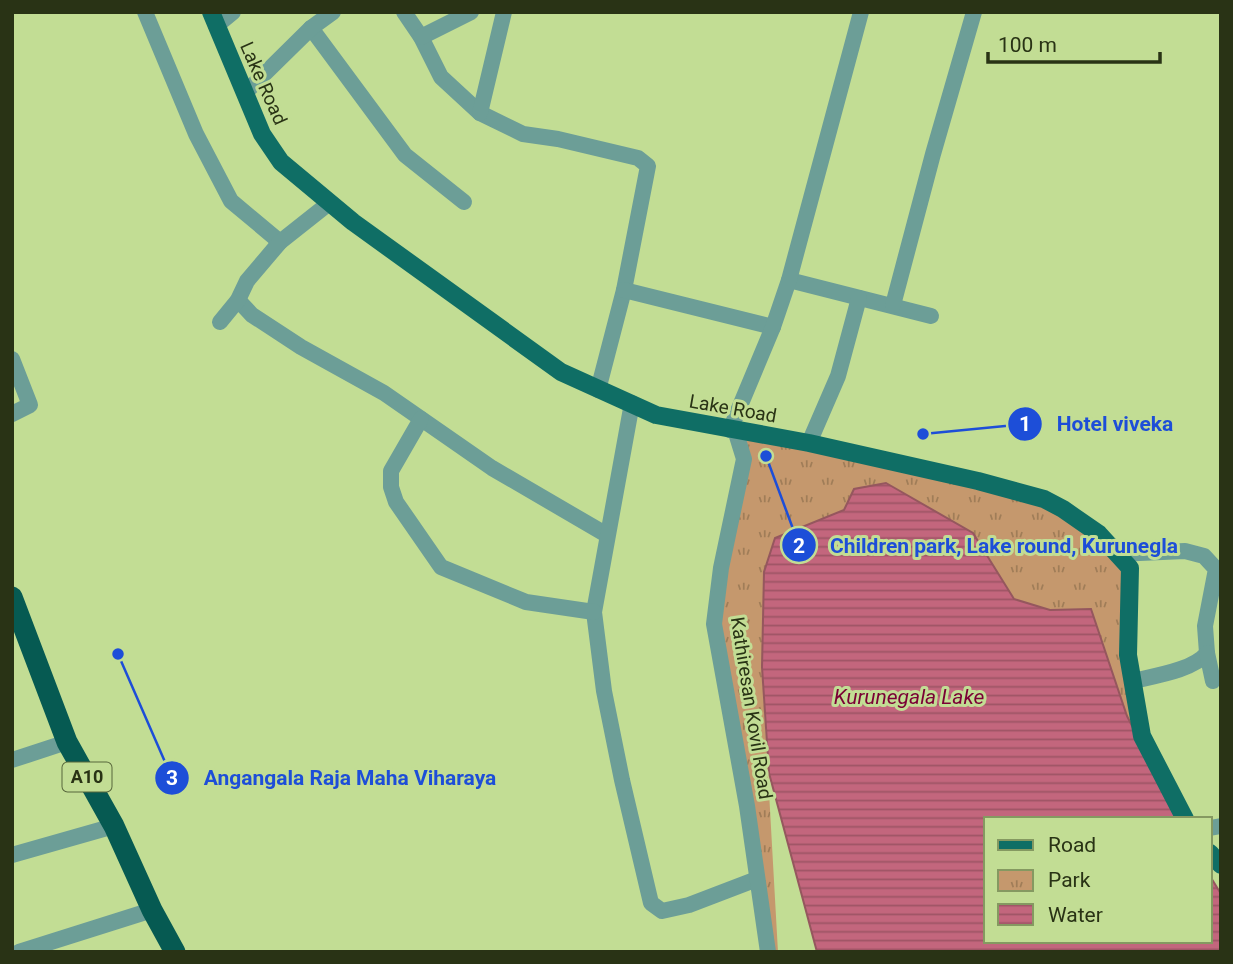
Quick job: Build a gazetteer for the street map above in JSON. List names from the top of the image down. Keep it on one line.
{"streets":{"highway":["A10"],"main road":["Lake Road"],"street":["Kathiresan Kovil Road"]},"crossings":[["Lake Road","Kathiresan Kovil Road"]],"water":["Kurunegala Lake"],"places":["Hotel viveka","Children park, Lake round, Kurunegla","Angangala Raja Maha Viharaya"],"legend":["Road","Park","Water"],"scale_bar":"100 m"}
